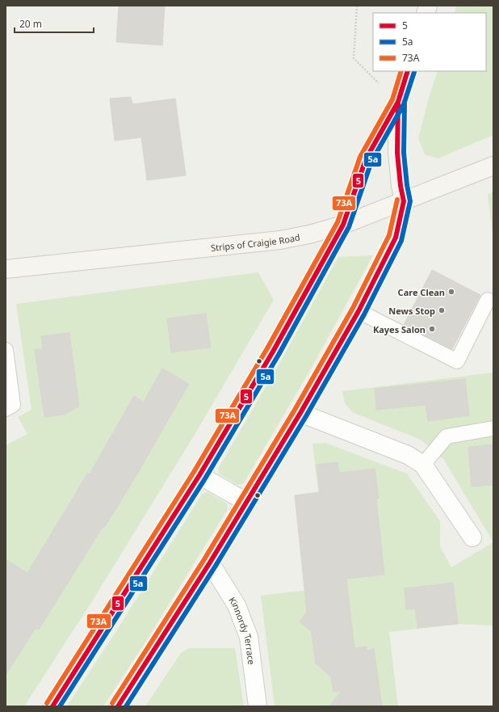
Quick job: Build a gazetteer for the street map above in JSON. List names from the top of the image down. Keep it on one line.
{"streets":{"street":["Strips of Craigie Road","Kinnordy Terrace"]},"places":["Care Clean","News Stop","Kayes Salon"],"lines":["transit line 5","transit line 73A","transit line 5a"],"legend":["5","5a","73A"],"scale_bar":"20 m"}
